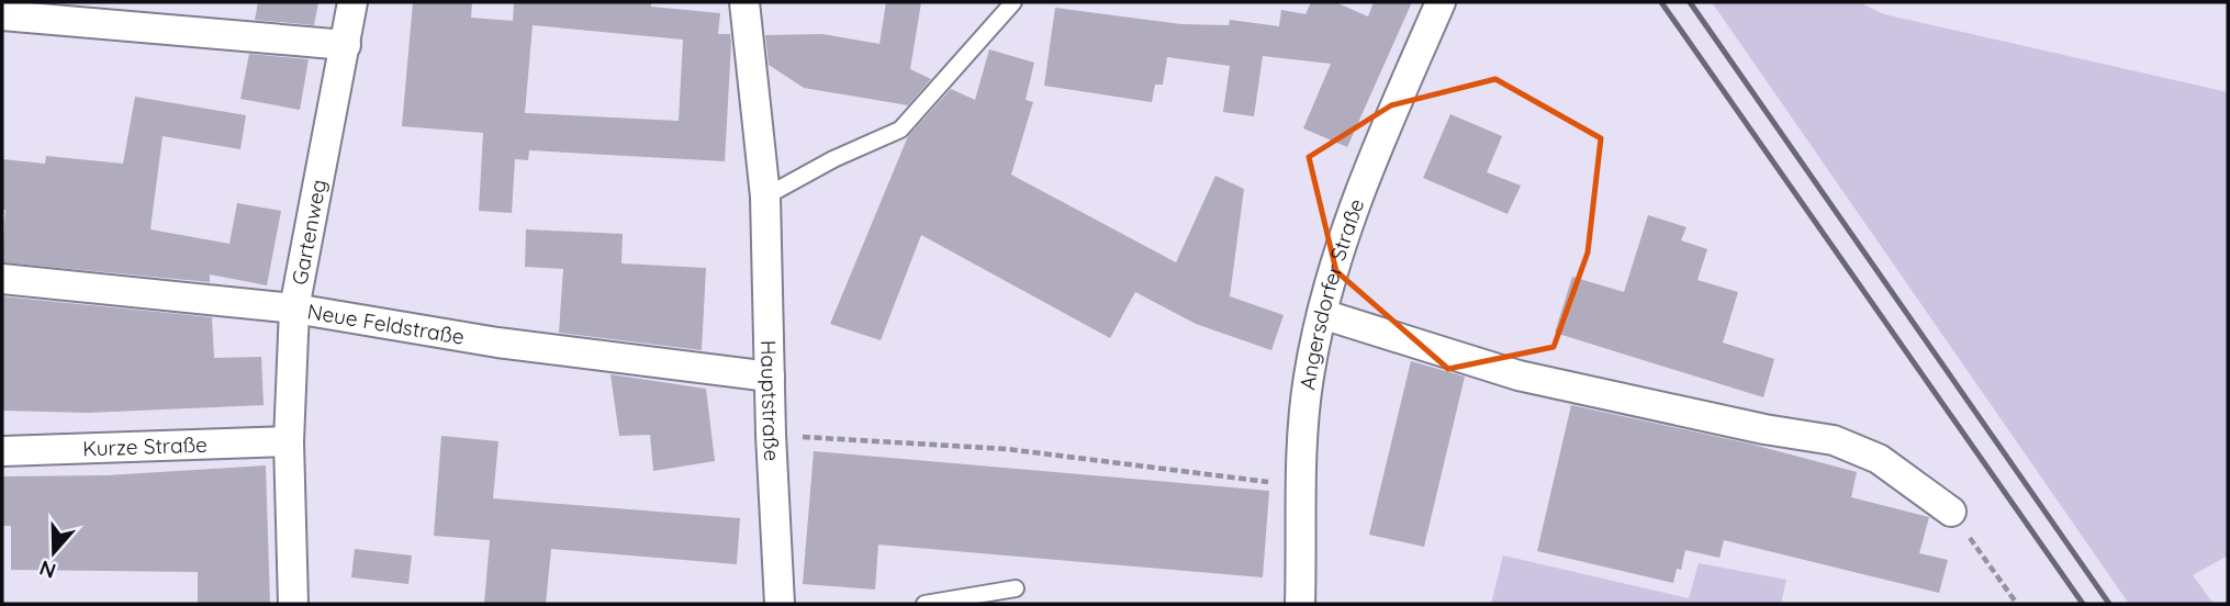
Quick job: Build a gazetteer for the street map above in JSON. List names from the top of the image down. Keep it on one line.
{"streets":{"street":["Gartenweg","Angersdorfer Straße","Neue Feldstraße","Hauptstraße","Kurze Straße"]},"crossings":[["Gartenweg","Neue Feldstraße"],["Gartenweg","Kurze Straße"],["Neue Feldstraße","Hauptstraße"]],"north":"bottom"}
